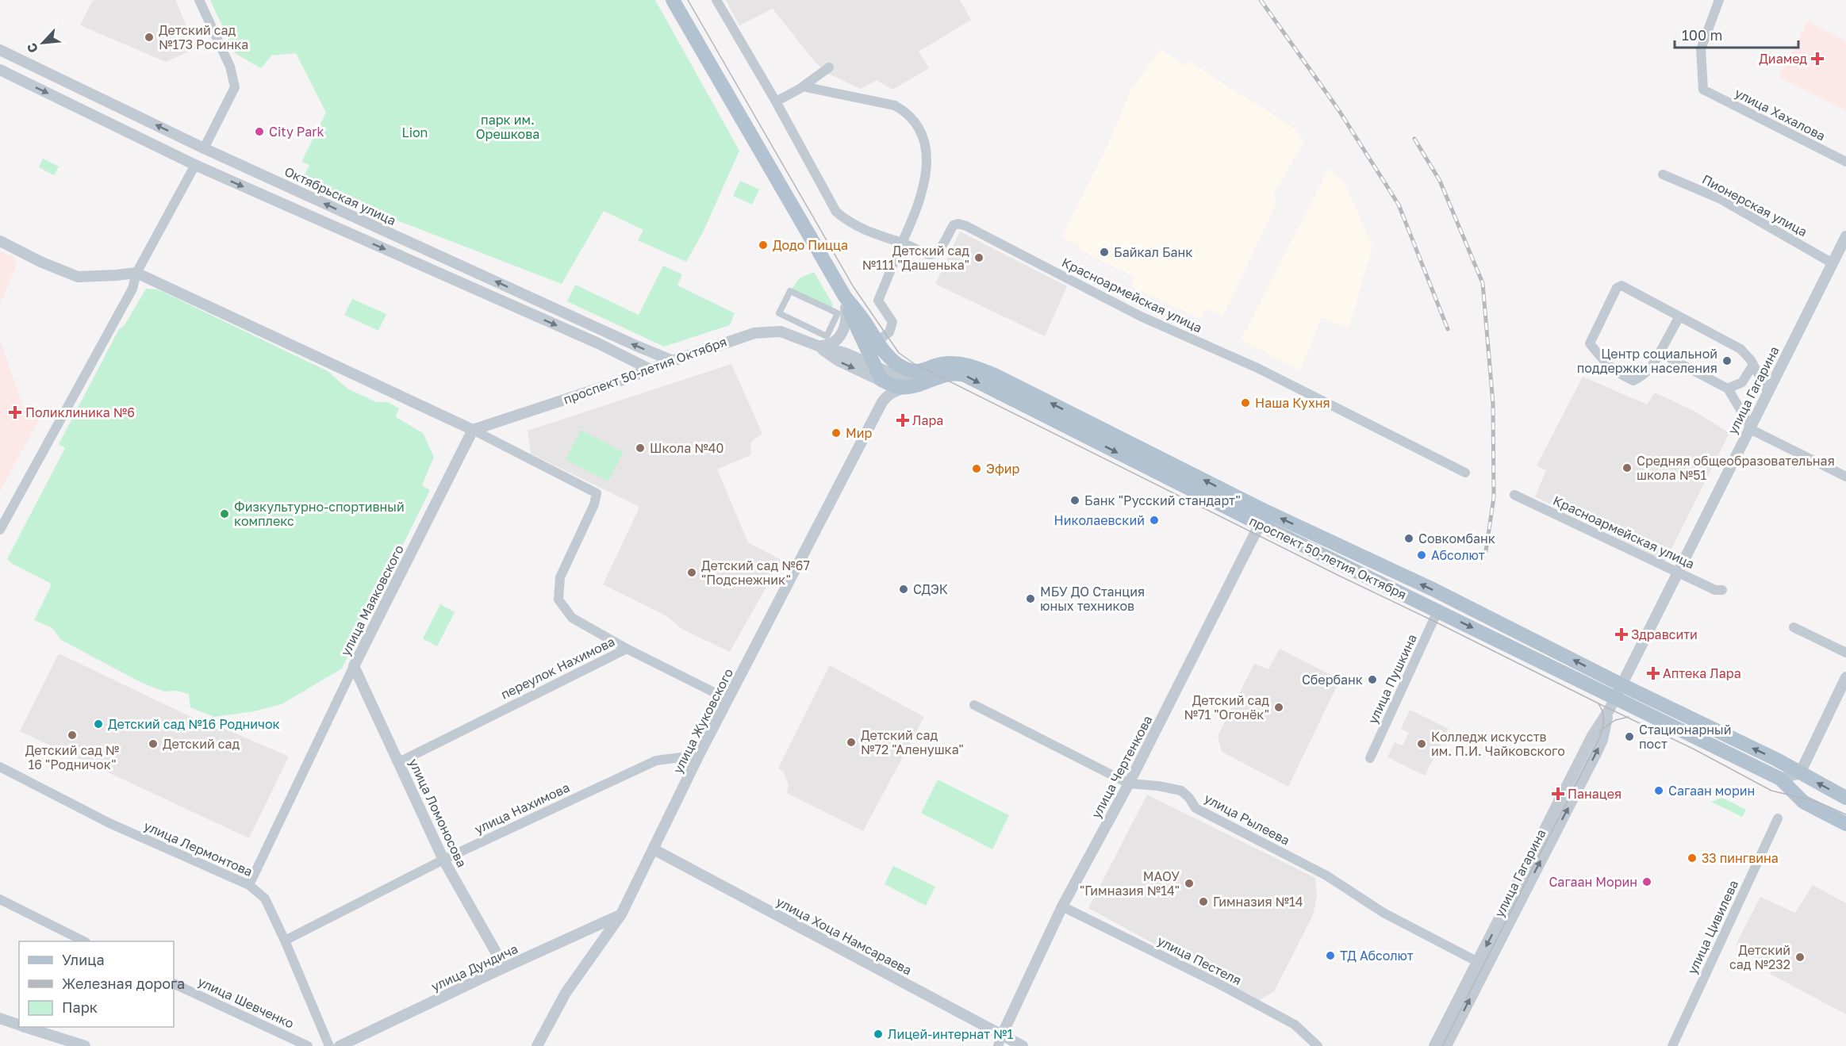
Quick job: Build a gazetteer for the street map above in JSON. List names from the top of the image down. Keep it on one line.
{"streets":{"main road":["проспект 50-летия Октября"],"street":["улица Хахалова","Октябрьская улица","Пионерская улица","Красноармейская улица","улица Гагарина","улица Маяковского","переулок Нахимова","улица Пушкина","улица Жуковского","улица Чертенкова","улица Нахимова","улица Ломоносова","улица Рылеева","улица Лермонтова","улица Цивилева","улица Хоца Намсараева","улица Пестеля","улица Дундича","улица Шевченко"]},"crossings":[["Октябрьская улица","проспект 50-летия Октября"],["Пионерская улица","улица Гагарина"],["Красноармейская улица","улица Гагарина"],["проспект 50-летия Октября","улица Гагарина"],["проспект 50-летия Октября","улица Маяковского"],["проспект 50-летия Октября","улица Пушкина"],["проспект 50-летия Октября","улица Чертенкова"],["улица Гагарина","улица Рылеева"],["улица Маяковского","улица Ломоносова"],["улица Маяковского","улица Лермонтова"],["переулок Нахимова","улица Жуковского"],["переулок Нахимова","улица Ломоносова"],["улица Жуковского","улица Нахимова"],["улица Жуковского","улица Хоца Намсараева"],["улица Жуковского","улица Дундича"],["улица Чертенкова","улица Рылеева"],["улица Чертенкова","улица Хоца Намсараева"],["улица Чертенкова","улица Пестеля"],["улица Нахимова","улица Ломоносова"],["улица Нахимова","улица Лермонтова"],["улица Ломоносова","улица Дундича"]],"parks":["парк им. Орешкова","Lion"],"places":{"other":["Детский сад №173 Росинка","City Park","Додо Пицца","Байкал Банк","Детский сад №111 \"Дашенька\"","Центр социальной поддержки населения","Наша Кухня","Мир","Школа №40","Средняя общеобразовательная школа №51","Эфир","Банк \"Русский стандарт\"","Физкультурно-спортивный комплекс","Николаевский","Совкомбанк","Абсолют","Детский сад №67 \"Подснежник\"","СДЭК","МБУ ДО Станция юных техников","Сбербанк","Детский сад №71 \"Огонёк\"","Детский сад №16 Родничок","Детский сад № 16 \"Родничок\"","Стационарный пост","Детский сад №72 \"Аленушка\"","Детский сад","Колледж искусств им. П.И. Чайковского","Сагаан морин","33 пингвина","Сагаан Морин","МАОУ \"Гимназия №14\"","Гимназия №14","ТД Абсолют","Детский сад №232","Лицей-интернат №1"],"health":["Диамед","Поликлиника №6","Лара","Здравсити","Аптека Лара","Панацея"]},"legend":["Улица","Железная дорога","Парк"],"scale_bar":"100 m","north":"bottom left"}
